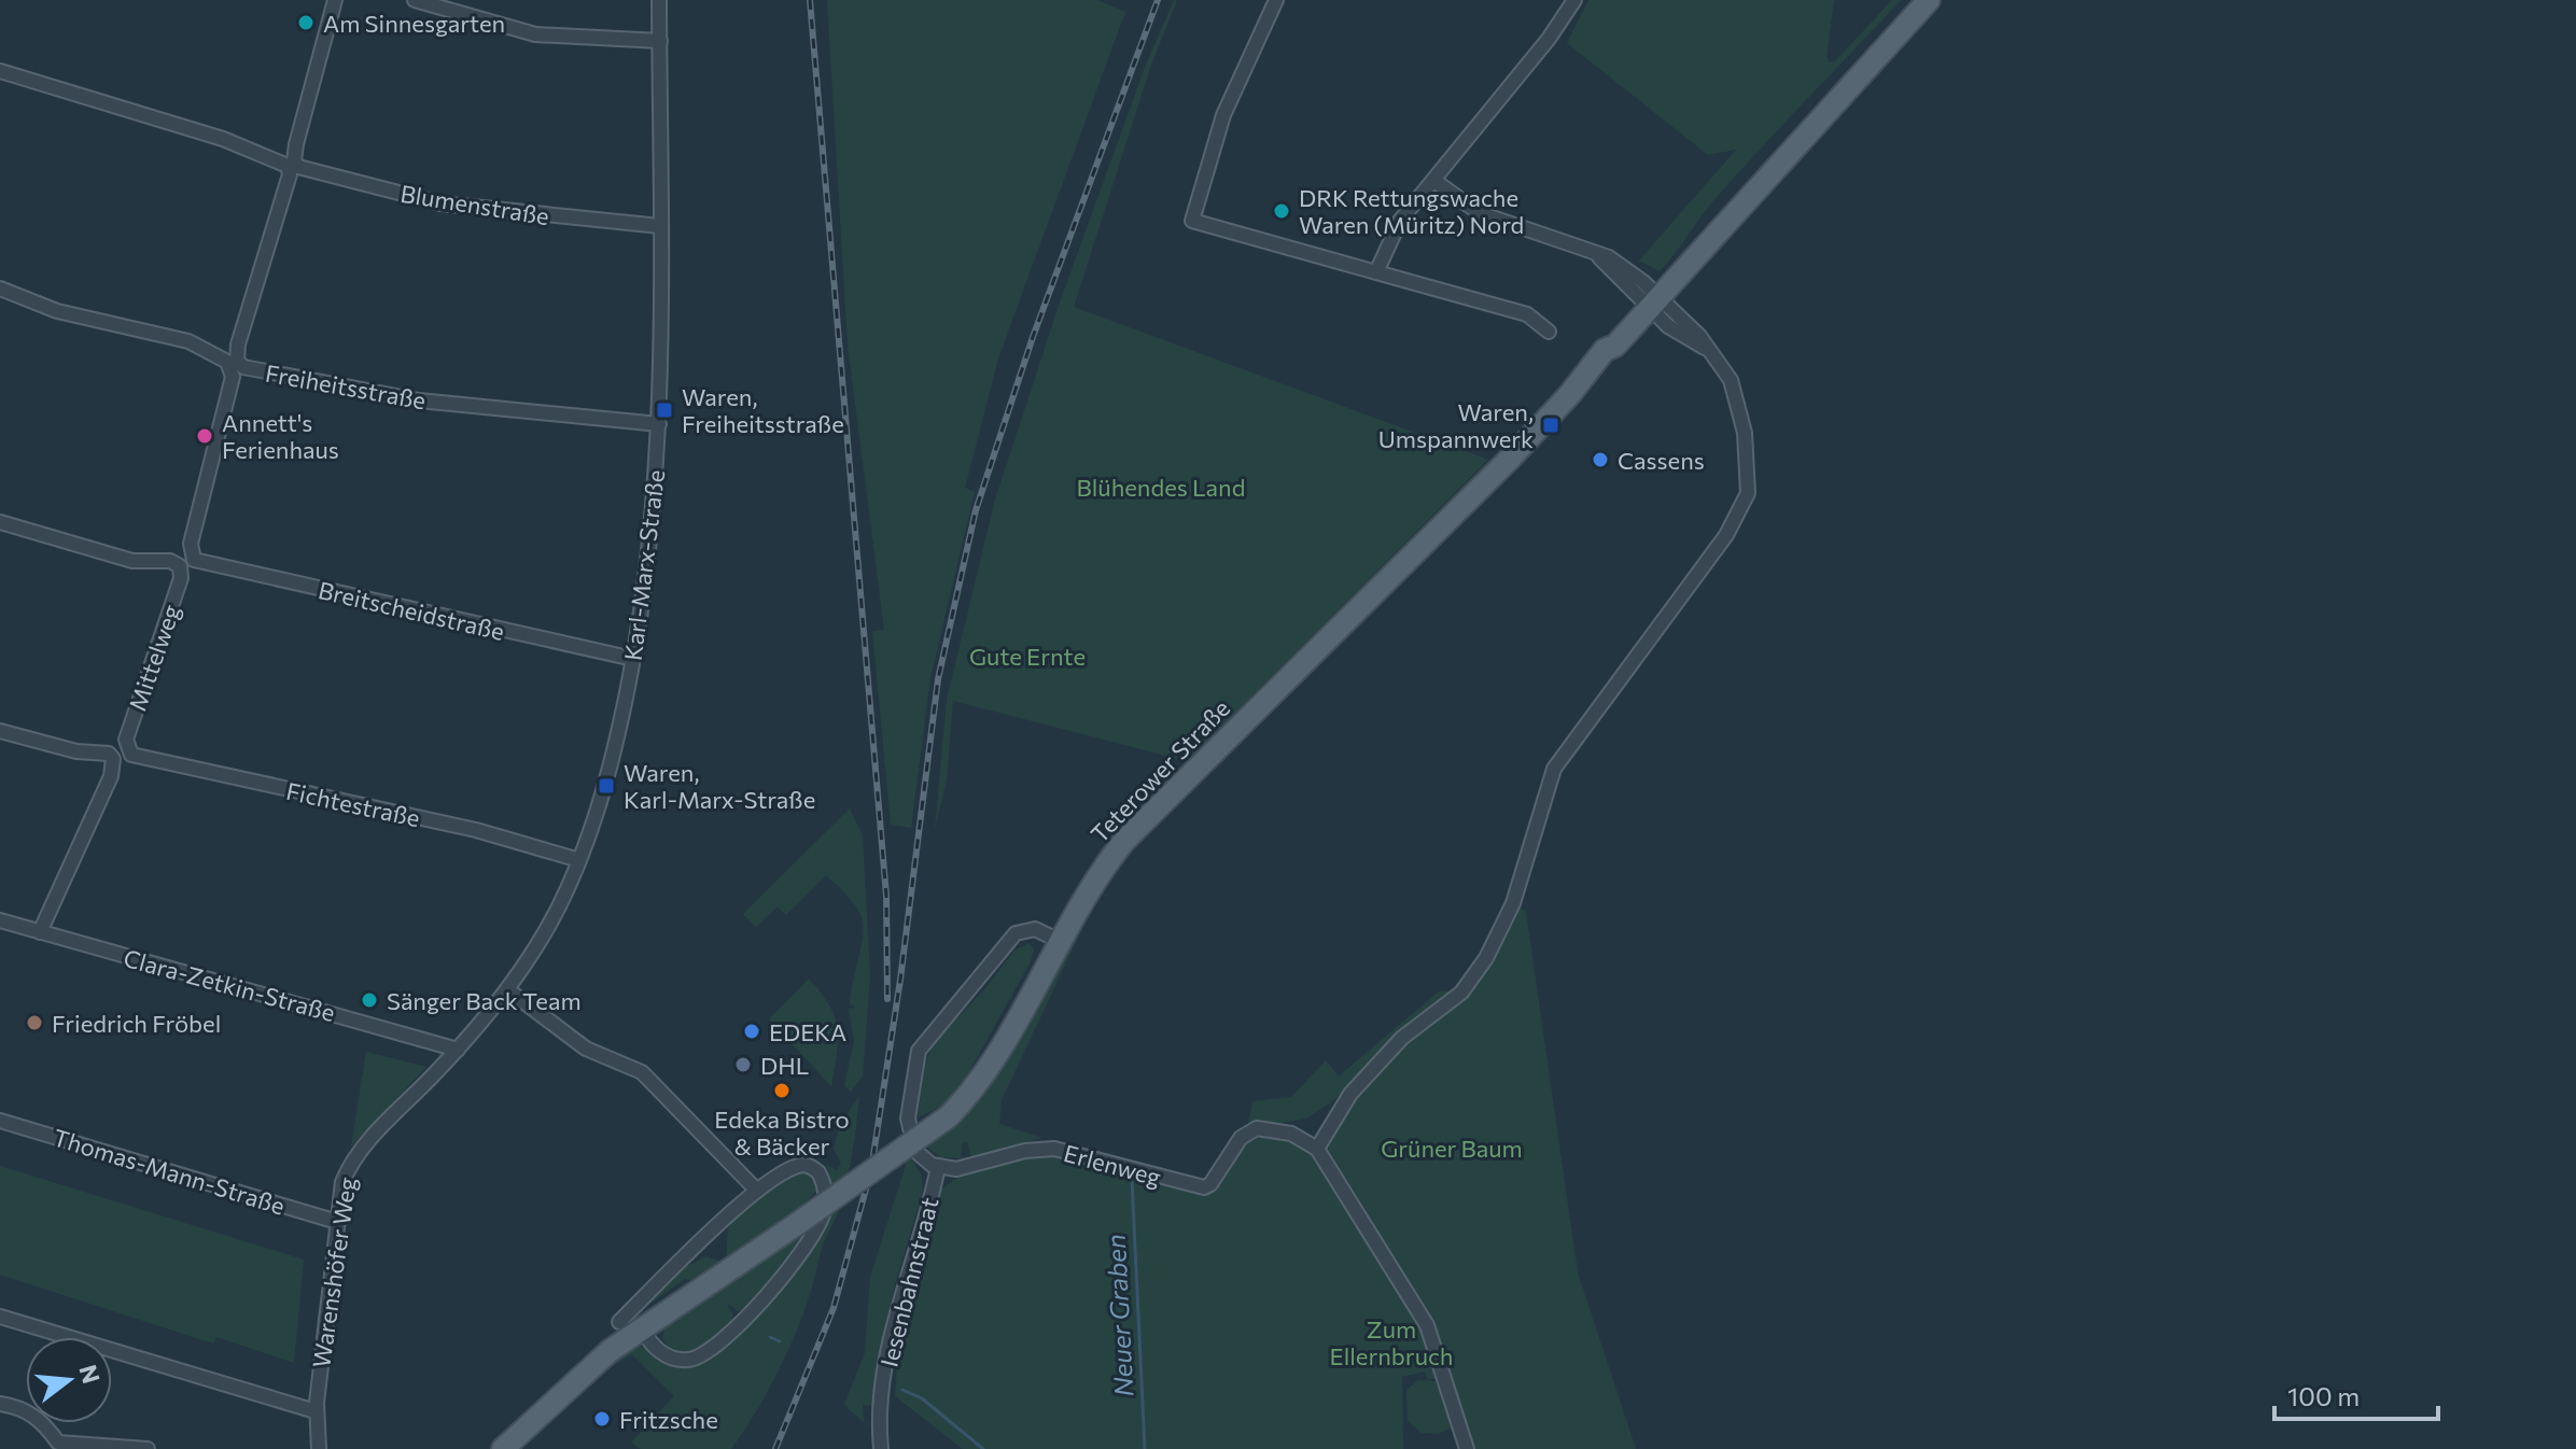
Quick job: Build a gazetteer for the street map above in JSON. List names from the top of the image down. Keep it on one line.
{"streets":{"main road":["Teterower Straße"],"street":["Blumenstraße","Freiheitsstraße","Karl-Marx-Straße","Breitscheidstraße","Mittelweg","Fichtestraße","Clara-Zetkin-Straße","Erlenweg","Thomas-Mann-Straße","Warenshöfer Weg","Iesenbahnstraat"]},"crossings":[["Blumenstraße","Freiheitsstraße"],["Blumenstraße","Karl-Marx-Straße"],["Freiheitsstraße","Karl-Marx-Straße"],["Freiheitsstraße","Breitscheidstraße"],["Freiheitsstraße","Mittelweg"],["Karl-Marx-Straße","Breitscheidstraße"],["Karl-Marx-Straße","Fichtestraße"],["Karl-Marx-Straße","Clara-Zetkin-Straße"],["Karl-Marx-Straße","Warenshöfer Weg"],["Breitscheidstraße","Mittelweg"],["Mittelweg","Fichtestraße"],["Erlenweg","Iesenbahnstraat"],["Thomas-Mann-Straße","Warenshöfer Weg"]],"water":["Neuer Graben"],"parks":["Blühendes Land","Gute Ernte","Grüner Baum","Zum Ellernbruch"],"places":{"other":["Am Sinnesgarten","DRK Rettungswache Waren (Müritz) Nord","Annett's Ferienhaus","Cassens","Sänger Back Team","Friedrich Fröbel","EDEKA","DHL","Edeka Bistro & Bäcker","Fritzsche"],"transit":["Waren, Freiheitsstraße","Waren, Umspannwerk","Waren, Karl-Marx-Straße"]},"scale_bar":"100 m","north":"right"}
